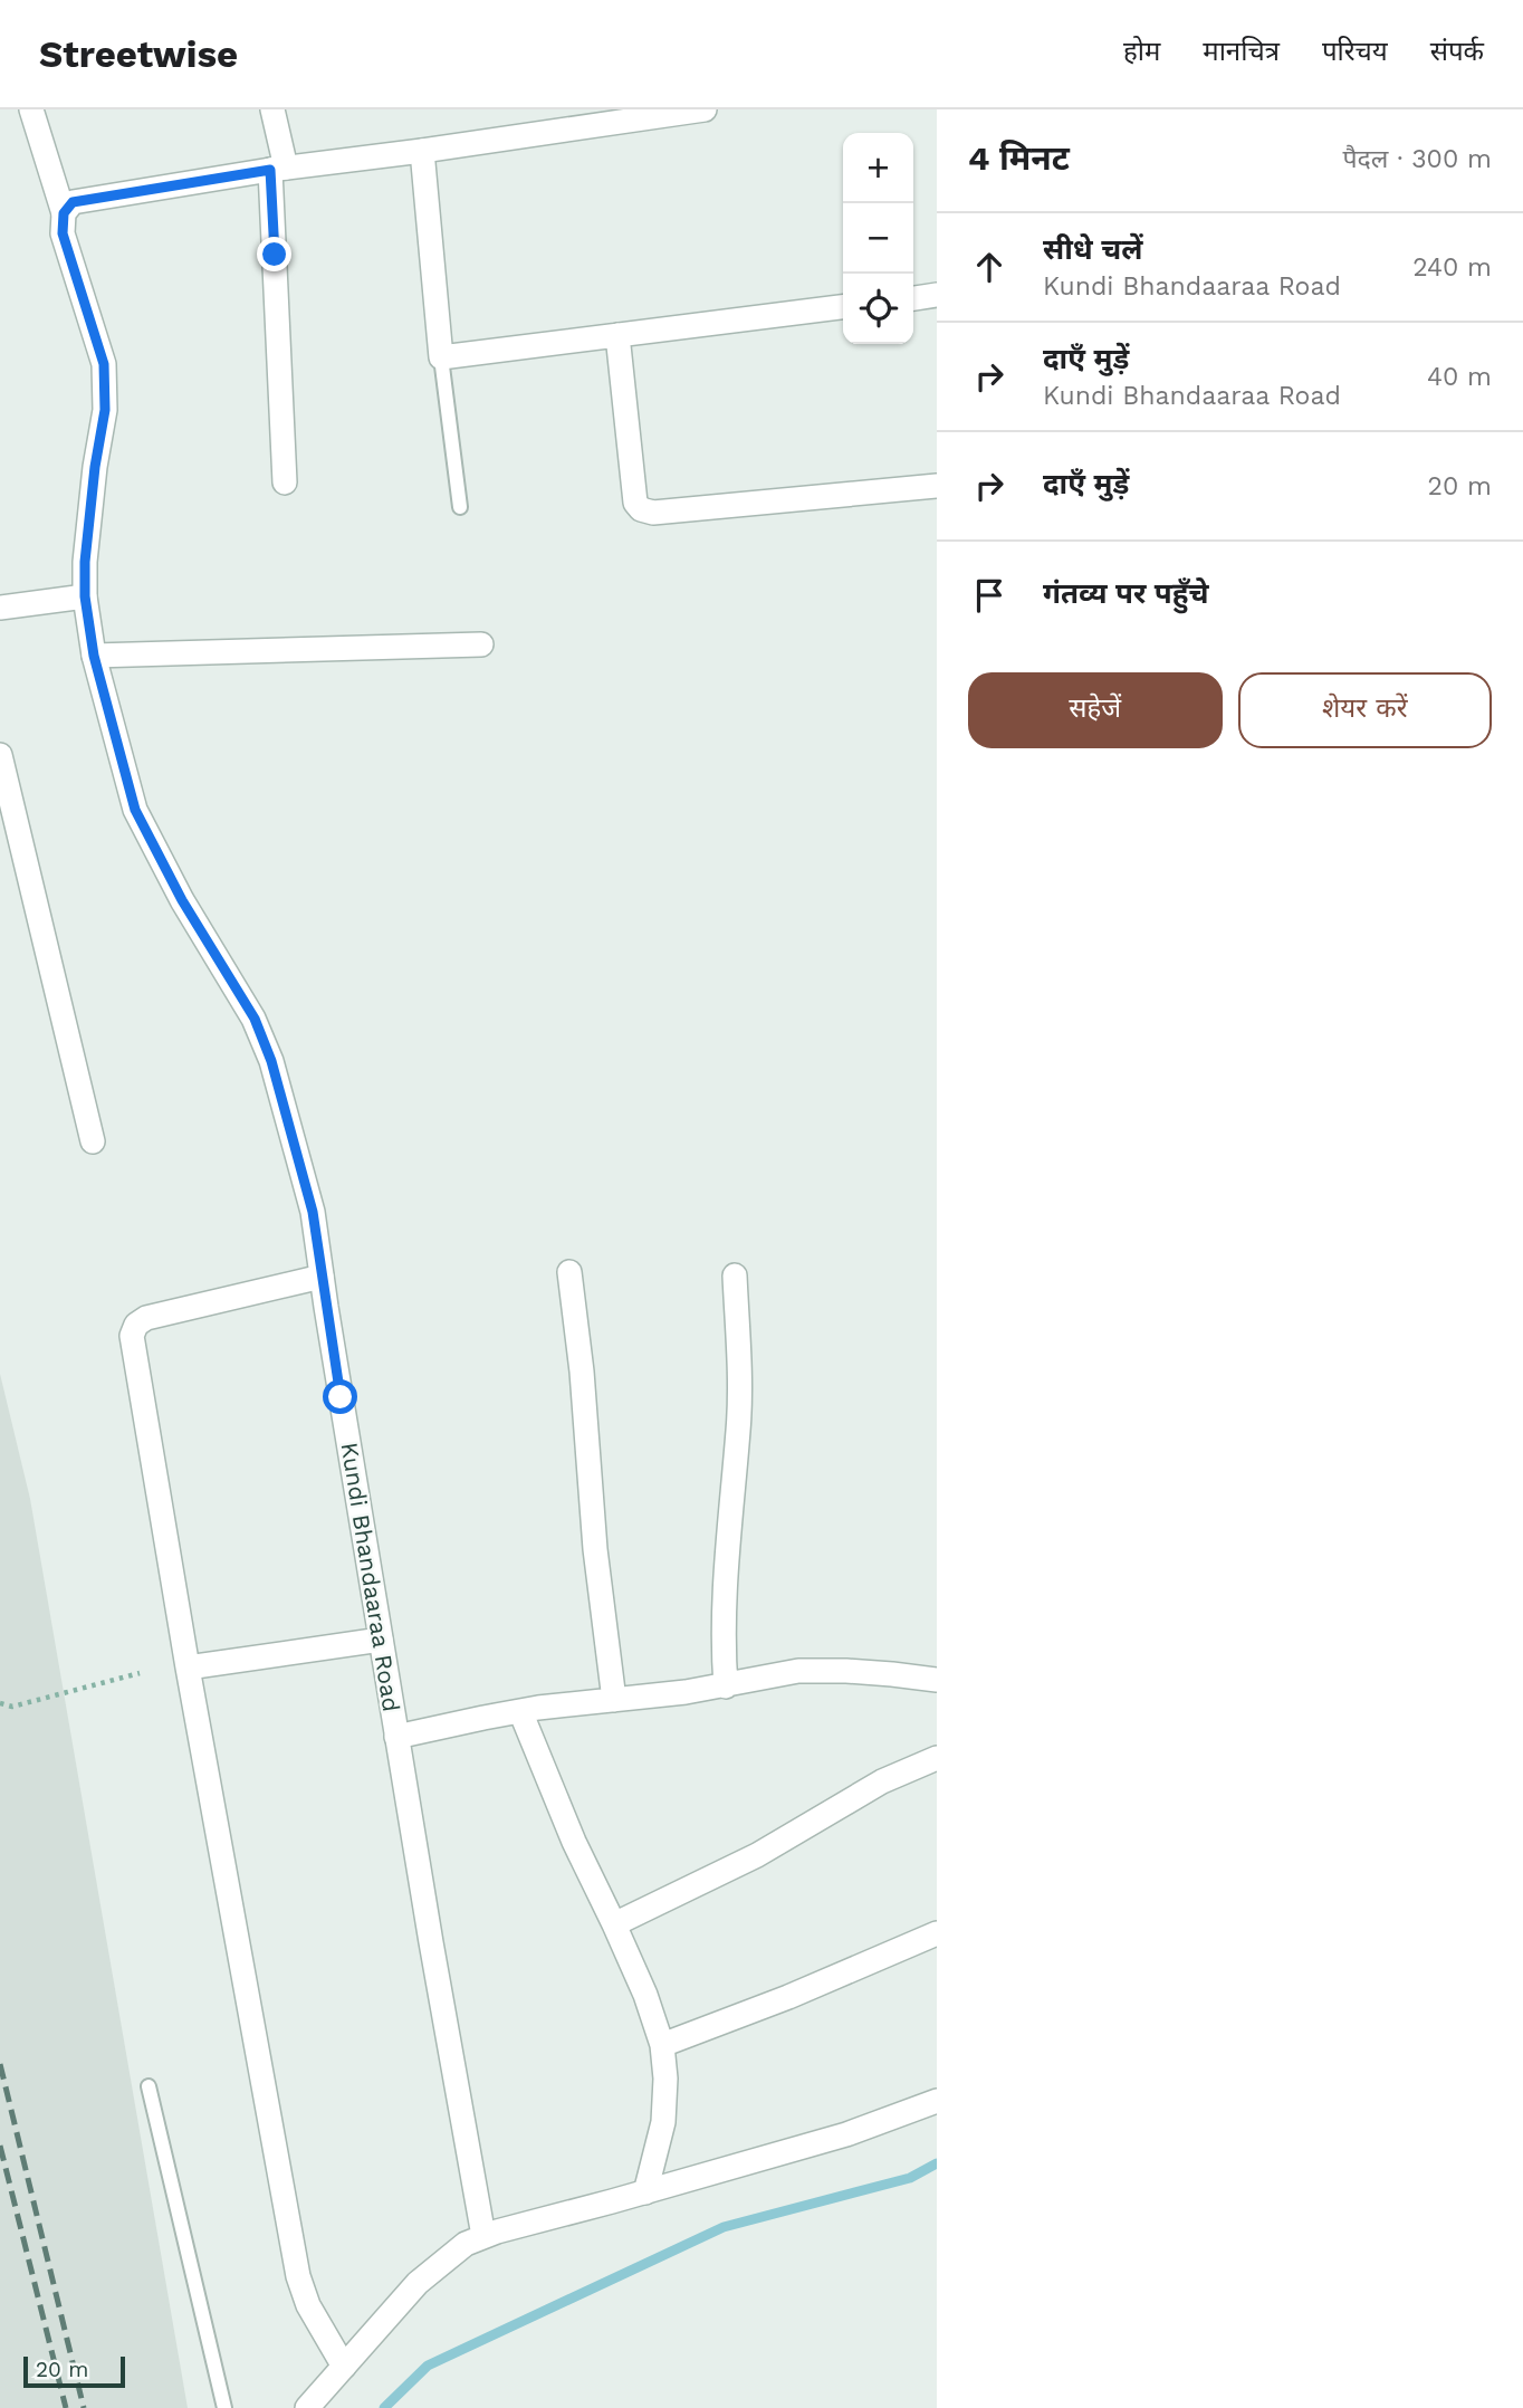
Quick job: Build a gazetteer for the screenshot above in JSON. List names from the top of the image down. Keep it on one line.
{"streets":{"street":["Kundi Bhandaaraa Road"]},"scale_bar":"20 m","page":{"header":"Streetwise","nav":["होम","मानचित्र","परिचय","संपर्क"],"heading":["4 मिनट","पैदल · 300 m"],"map_buttons":["+","−"],"list":[["सीधे चलें","Kundi Bhandaaraa Road","240 m"],["दाएँ मुड़ें","Kundi Bhandaaraa Road","40 m"],["दाएँ मुड़ें","20 m"],"गंतव्य पर पहुँचे"],"buttons":["सहेजें","शेयर करें"],"scale":"20 m"}}
